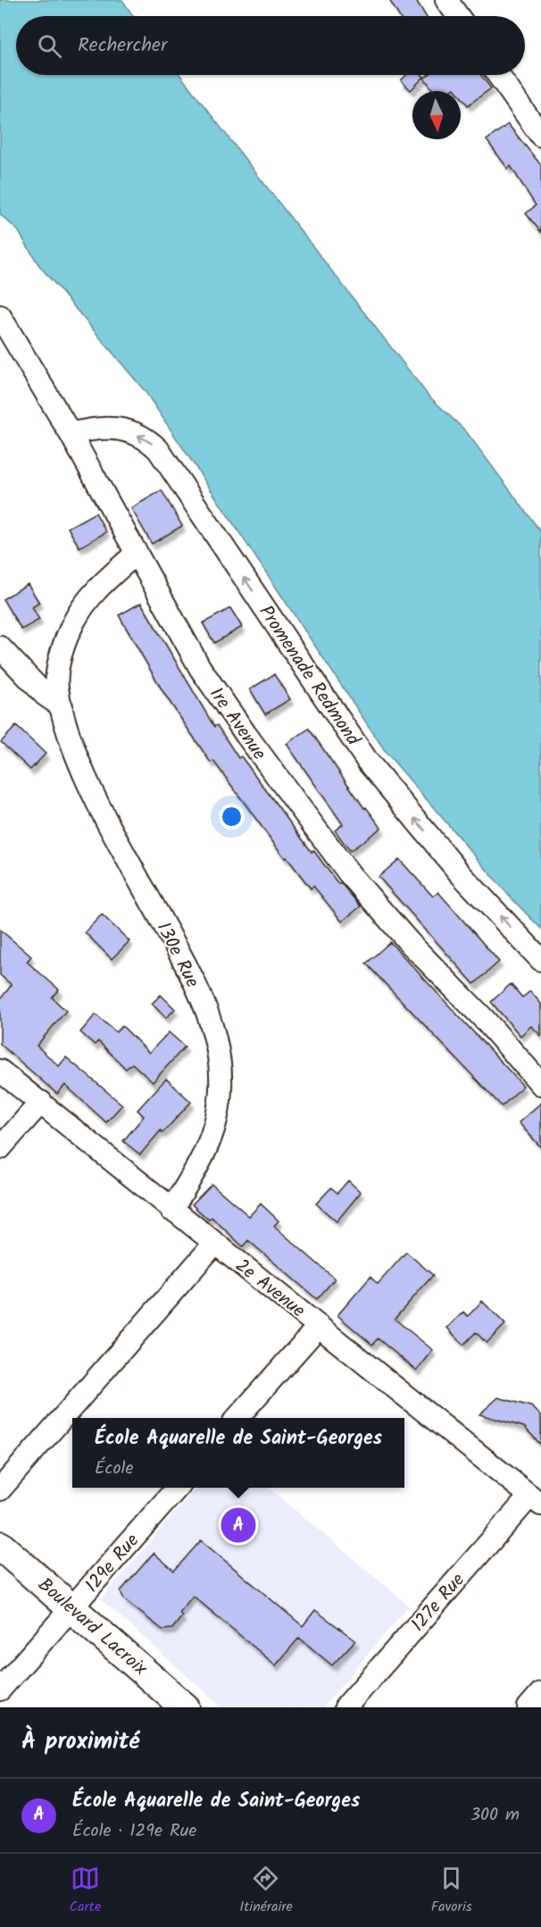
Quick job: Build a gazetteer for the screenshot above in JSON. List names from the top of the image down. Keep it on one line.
{"streets":{"main road":["Boulevard Lacroix"],"street":["Promenade Redmond","1re Avenue","130e Rue","2e Avenue","129e Rue","127e Rue"]},"crossings":[["Promenade Redmond","1re Avenue"],["1re Avenue","130e Rue"],["130e Rue","2e Avenue"],["2e Avenue","127e Rue"],["129e Rue","Boulevard Lacroix"]],"one_way":["Promenade Redmond"],"north":"bottom","page":{"search":"Rechercher","popup":["École Aquarelle de Saint-Georges","École"],"pins":"A","heading":"À proximité","list":[{"mark":"A","name":"École Aquarelle de Saint-Georges","note":"École · 129e Rue","value":"300 m"}],"nav":["Carte","Itinéraire","Favoris"]}}
